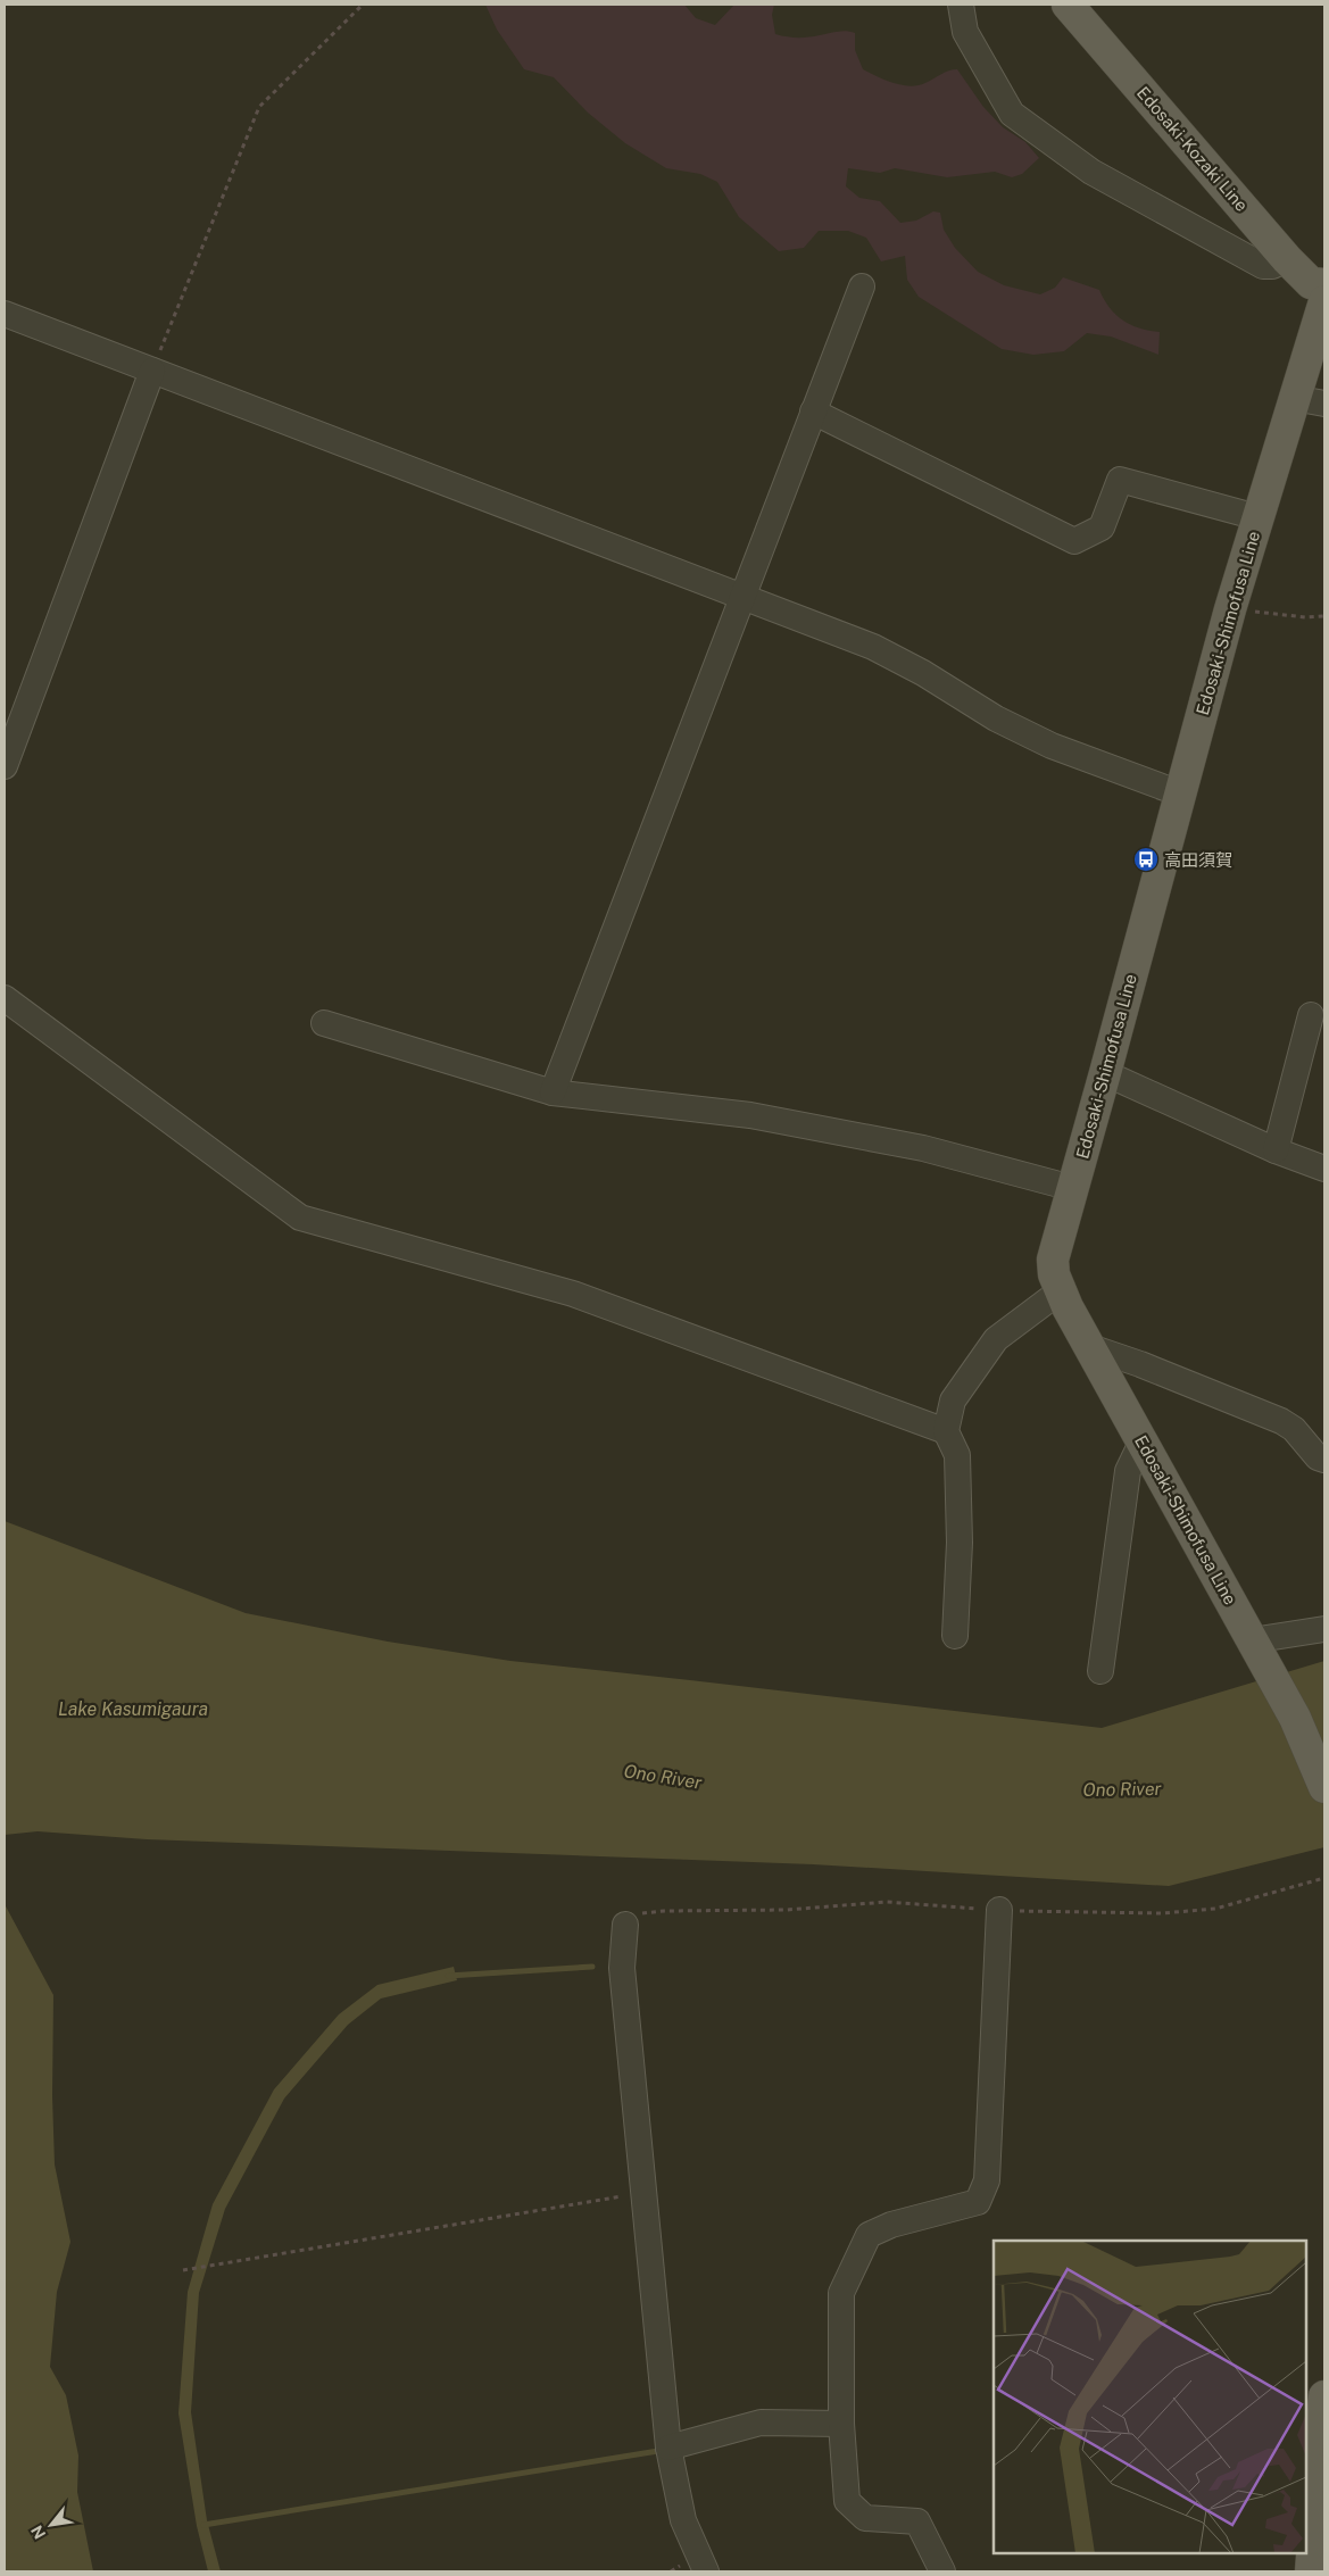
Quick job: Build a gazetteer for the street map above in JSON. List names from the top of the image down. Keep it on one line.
{"streets":{"main road":["Edosaki-Kozaki Line","Edosaki-Shimofusa Line"]},"water":["Lake Kasumigaura","Ono River"],"places":{"bus stop":["高田須賀"]},"north":"bottom left"}
